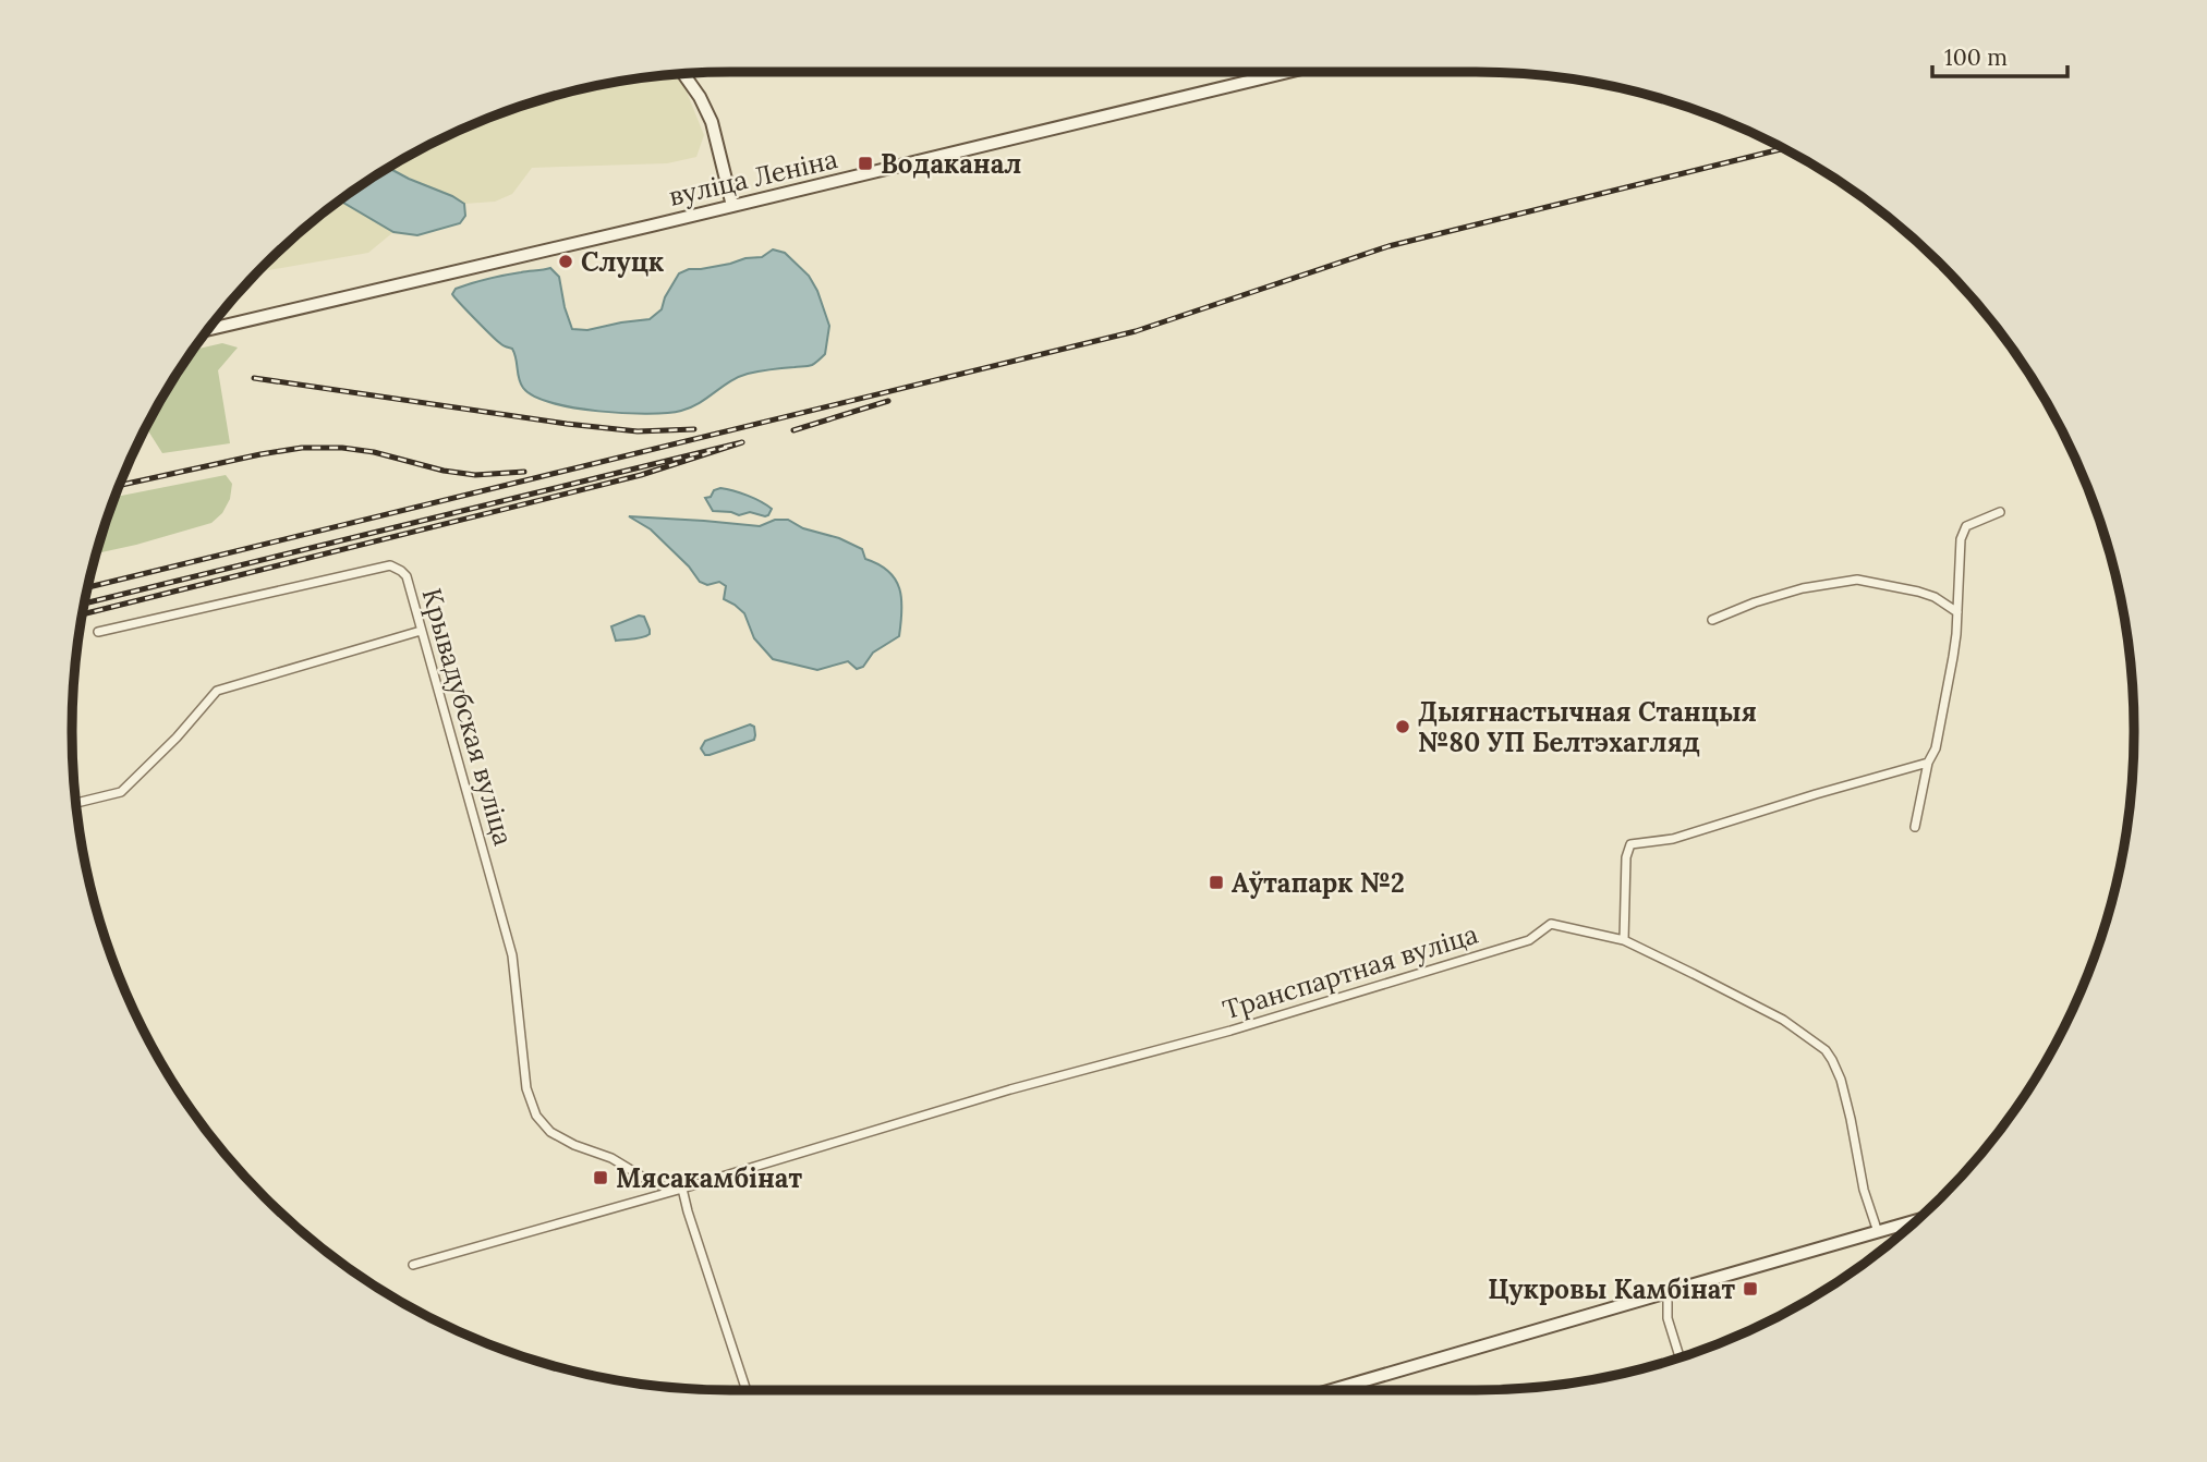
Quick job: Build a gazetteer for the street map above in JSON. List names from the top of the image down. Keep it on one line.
{"streets":{"main road":["вуліца Леніна"],"street":["Крывадубская вуліца","Транспартная вуліца"]},"crossings":[["Крывадубская вуліца","Транспартная вуліца"]],"places":{"transit":["Водаканал","Аўтапарк №2","Мясакамбінат","Цукровы Камбінат"],"other":["Слуцк","Дыягнастычная Станцыя №80 УП Белтэхагляд"]},"scale_bar":"100 m"}
